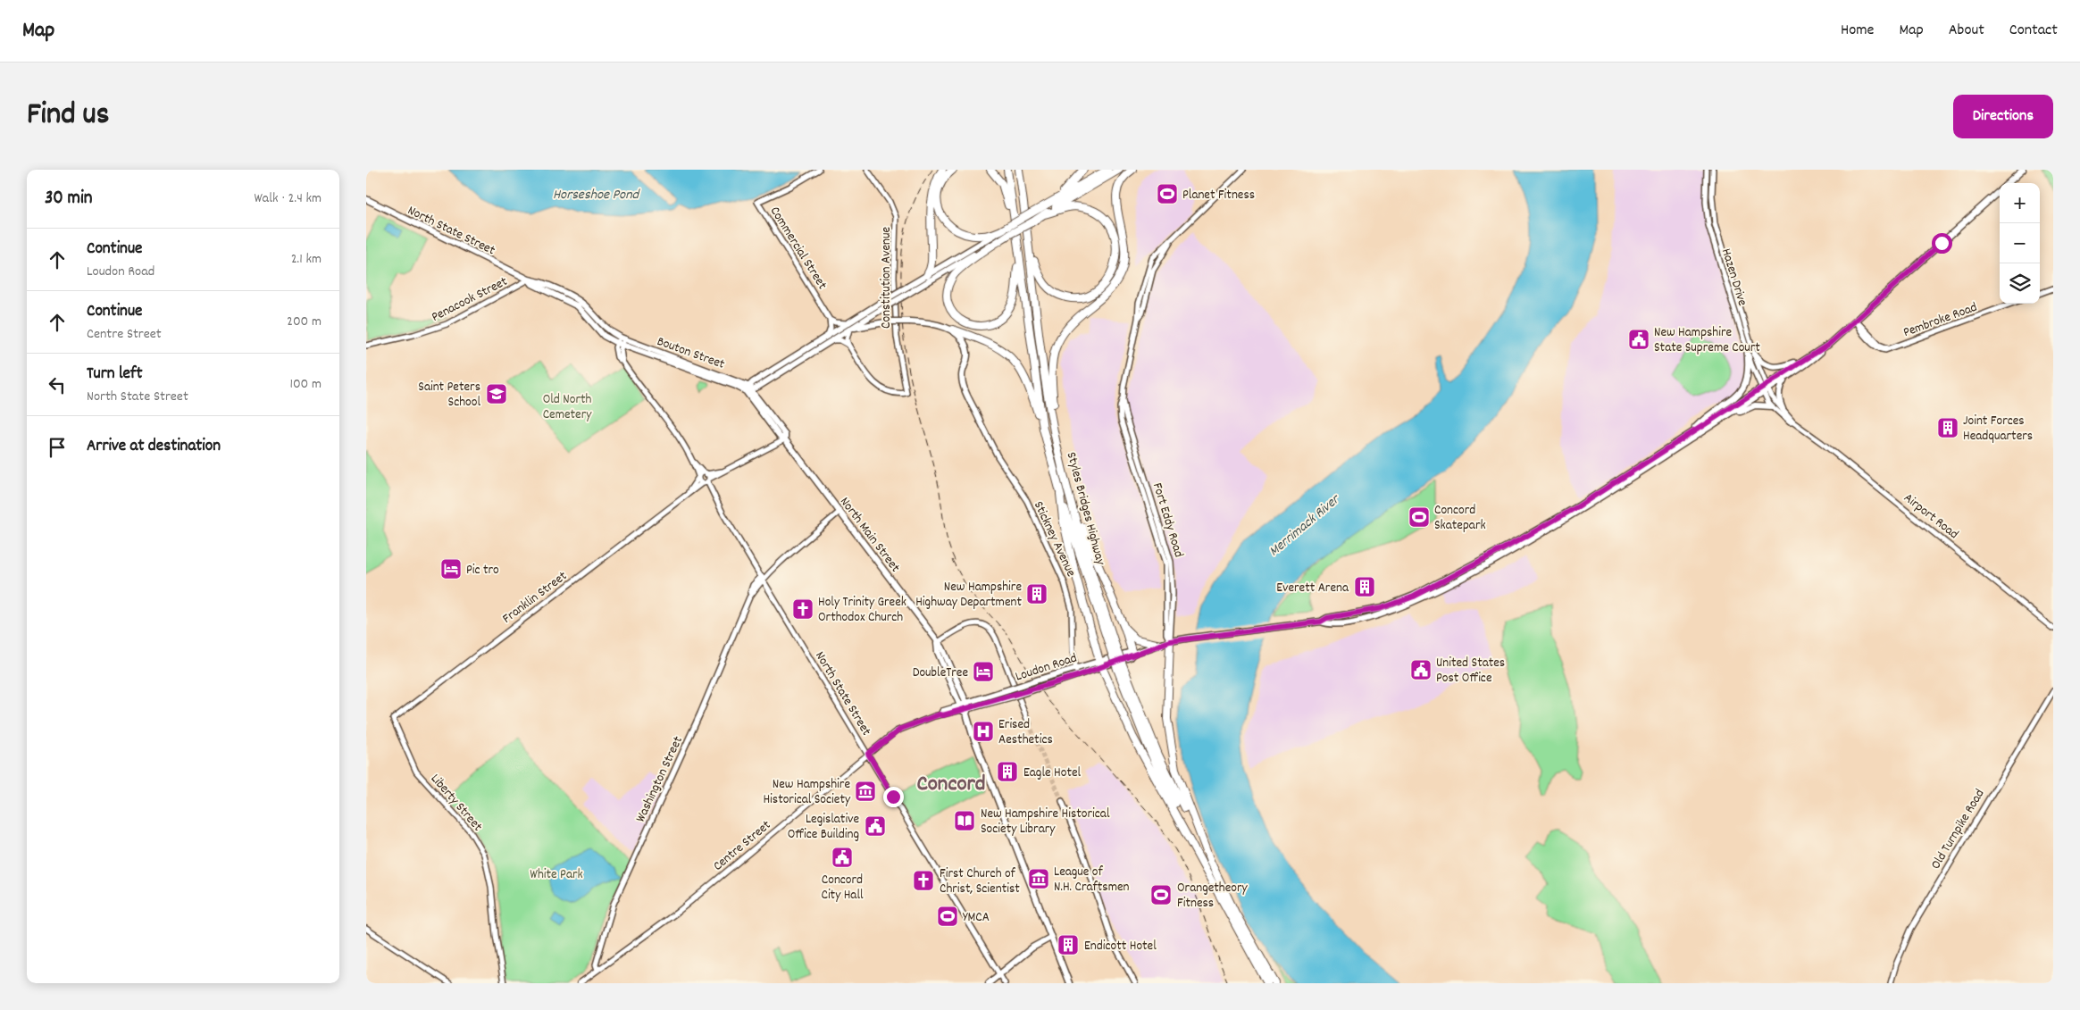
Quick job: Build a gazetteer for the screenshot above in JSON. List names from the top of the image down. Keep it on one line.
{"streets":{"highway":["Styles Bridges Highway"],"main road":["North State Street","Bouton Street","North Main Street","Loudon Road"],"street":["Commercial Street","Hazen Drive","Constitution Avenue","Penacook Street","Pembroke Road","Airport Road","Fort Eddy Road","Stickney Avenue","Franklin Street","Washington Street","Liberty Street","Old Turnpike Road","Centre Street"]},"crossings":[["North State Street","Penacook Street"],["North State Street","Bouton Street"],["North State Street","Franklin Street"],["North State Street","Washington Street"],["North State Street","Centre Street"],["Hazen Drive","Airport Road"],["Hazen Drive","Loudon Road"],["Pembroke Road","Loudon Road"],["Bouton Street","North Main Street"],["Airport Road","Loudon Road"],["Fort Eddy Road","Loudon Road"],["North Main Street","Franklin Street"],["North Main Street","Loudon Road"],["North Main Street","Washington Street"],["North Main Street","Centre Street"],["Stickney Avenue","Loudon Road"],["Franklin Street","Liberty Street"],["Loudon Road","Centre Street"],["Washington Street","Centre Street"]],"districts":["Concord"],"water":["Horseshoe Pond","Merrimack River"],"parks":["Old North Cemetery","White Park"],"places":{"sports":["Planet Fitness","Concord Skatepark","Orangetheory Fitness","YMCA"],"public building":["New Hampshire State Supreme Court","United States Post Office","Legislative Office Building","Concord City Hall"],"school or university":["Saint Peters School"],"building":["Joint Forces Headquarters","Everett Arena","New Hampshire Highway Department","Eagle Hotel","Endicott Hotel"],"hotel":["Pic tro","DoubleTree"],"church":["Holy Trinity Greek Orthodox Church","First Church of Christ, Scientist"],"hospital":["Erised Aesthetics"],"museum":["New Hampshire Historical Society","League of N.H. Craftsmen"],"library":["New Hampshire Historical Society Library"]},"page":{"header":"Map","nav":["Home","Map","About","Contact"],"title":"Find us","buttons":"Directions","heading":["30 min","Walk · 2.4 km"],"map_buttons":["+","−"],"list":[["Continue","Loudon Road","2.1 km"],["Continue","Centre Street","200 m"],["Turn left","North State Street","100 m"],"Arrive at destination"]}}
